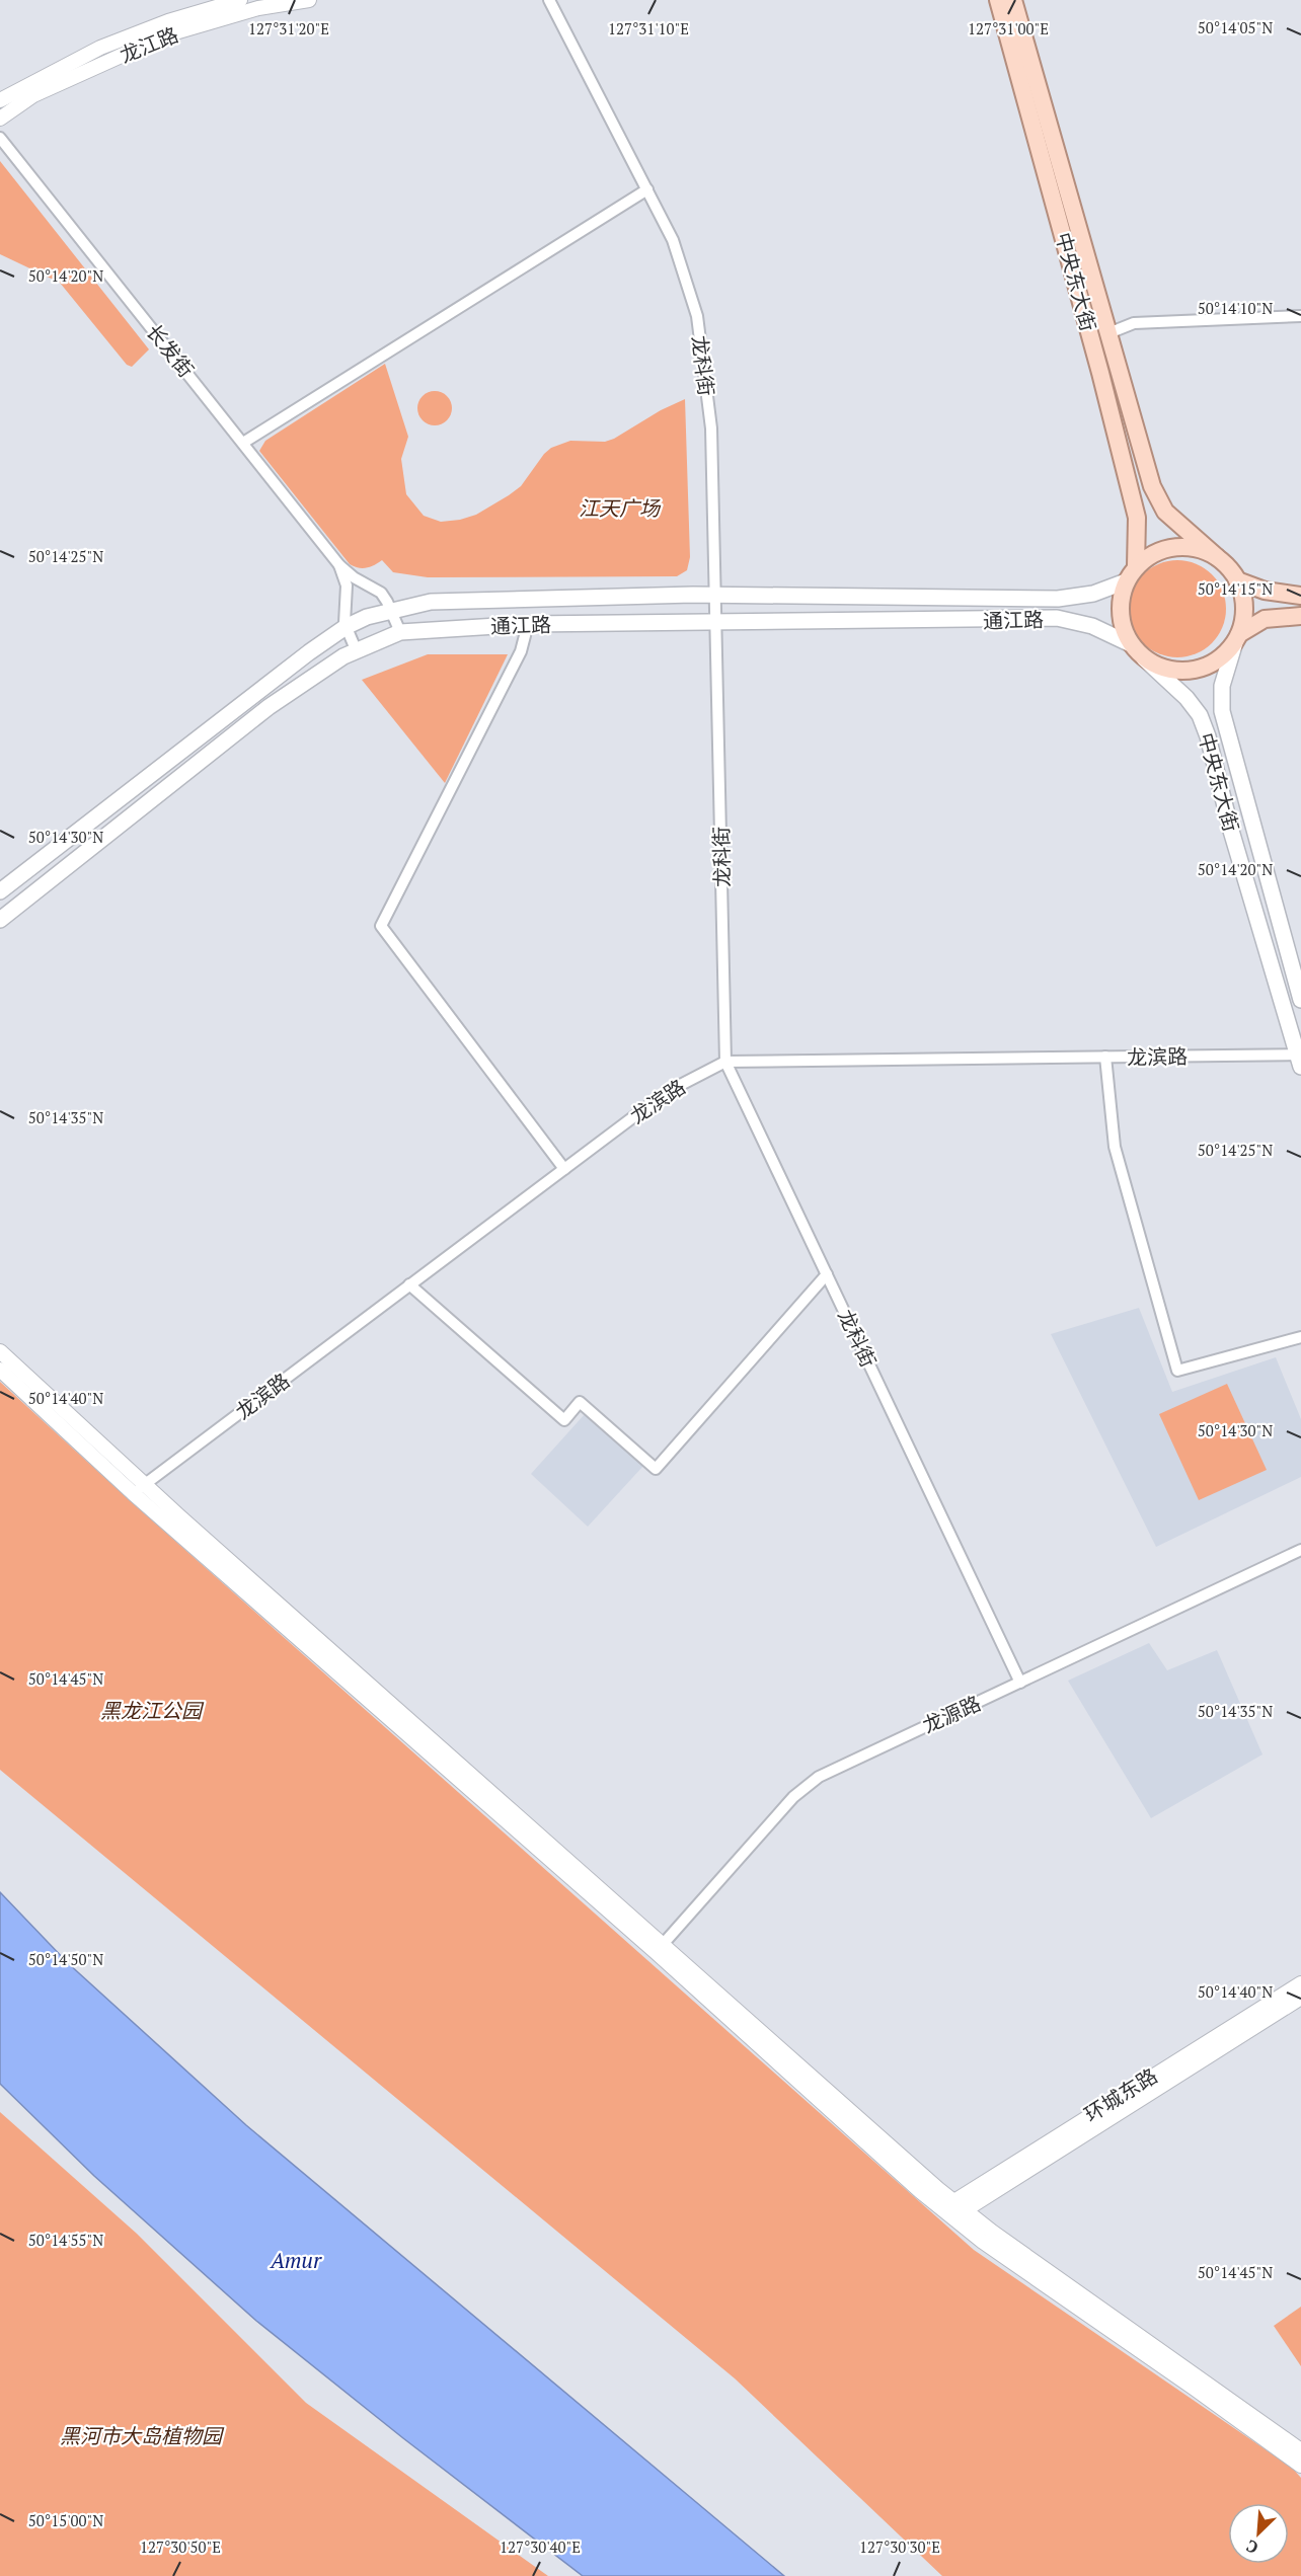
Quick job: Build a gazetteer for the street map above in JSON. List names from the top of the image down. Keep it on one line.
{"streets":{"main road":["中央东大街","通江路"],"street":["龙江路","长发街","龙科街","龙滨路","龙源路","环城东路"]},"crossings":[["中央东大街","通江路"],["中央东大街","龙滨路"],["长发街","通江路"],["龙科街","通江路"],["龙科街","龙滨路"],["龙科街","龙源路"]],"water":["Amur"],"parks":["江天广场","黑龙江公园","黑河市大岛植物园"],"north":"bottom left","coordinates":["50°14'05\"N","127°31'20\"E","127°31'10\"E","127°31'00\"E","50°14'20\"N","50°14'10\"N","50°14'25\"N","50°14'15\"N","50°14'30\"N","50°14'35\"N","50°14'40\"N","50°14'45\"N","50°14'50\"N","50°14'55\"N","50°15'00\"N","127°30'50\"E","127°30'40\"E","127°30'30\"E"]}
